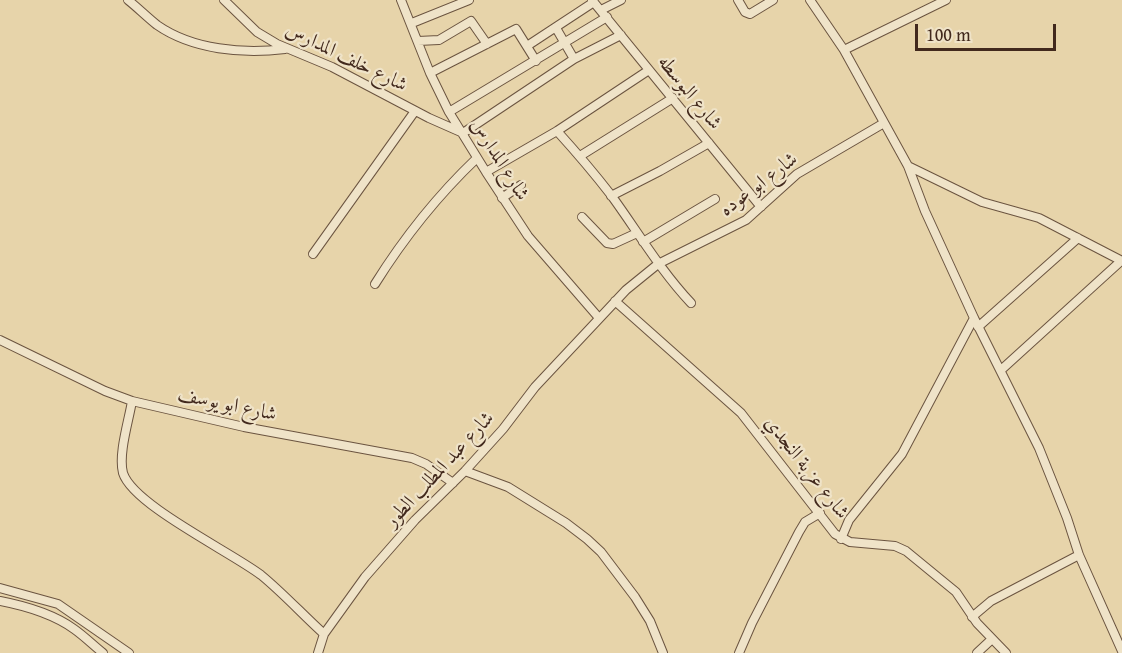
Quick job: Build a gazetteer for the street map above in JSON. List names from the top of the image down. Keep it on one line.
{"streets":{"street":["شارع خلف المدارس","شارع البوسطه","شارع المدارس","شارع ابو عوده","شارع ابو يوسف","شارع عزبة النجدي","شارع عبد المطلب الطور"]},"crossings":[["شارع خلف المدارس","شارع المدارس"],["شارع البوسطه","شارع ابو عوده"],["شارع المدارس","شارع ابو عوده"],["شارع المدارس","شارع عبد المطلب الطور"],["شارع ابو عوده","شارع عزبة النجدي"],["شارع ابو عوده","شارع عبد المطلب الطور"],["شارع ابو يوسف","شارع عبد المطلب الطور"]],"scale_bar":"100 m"}
